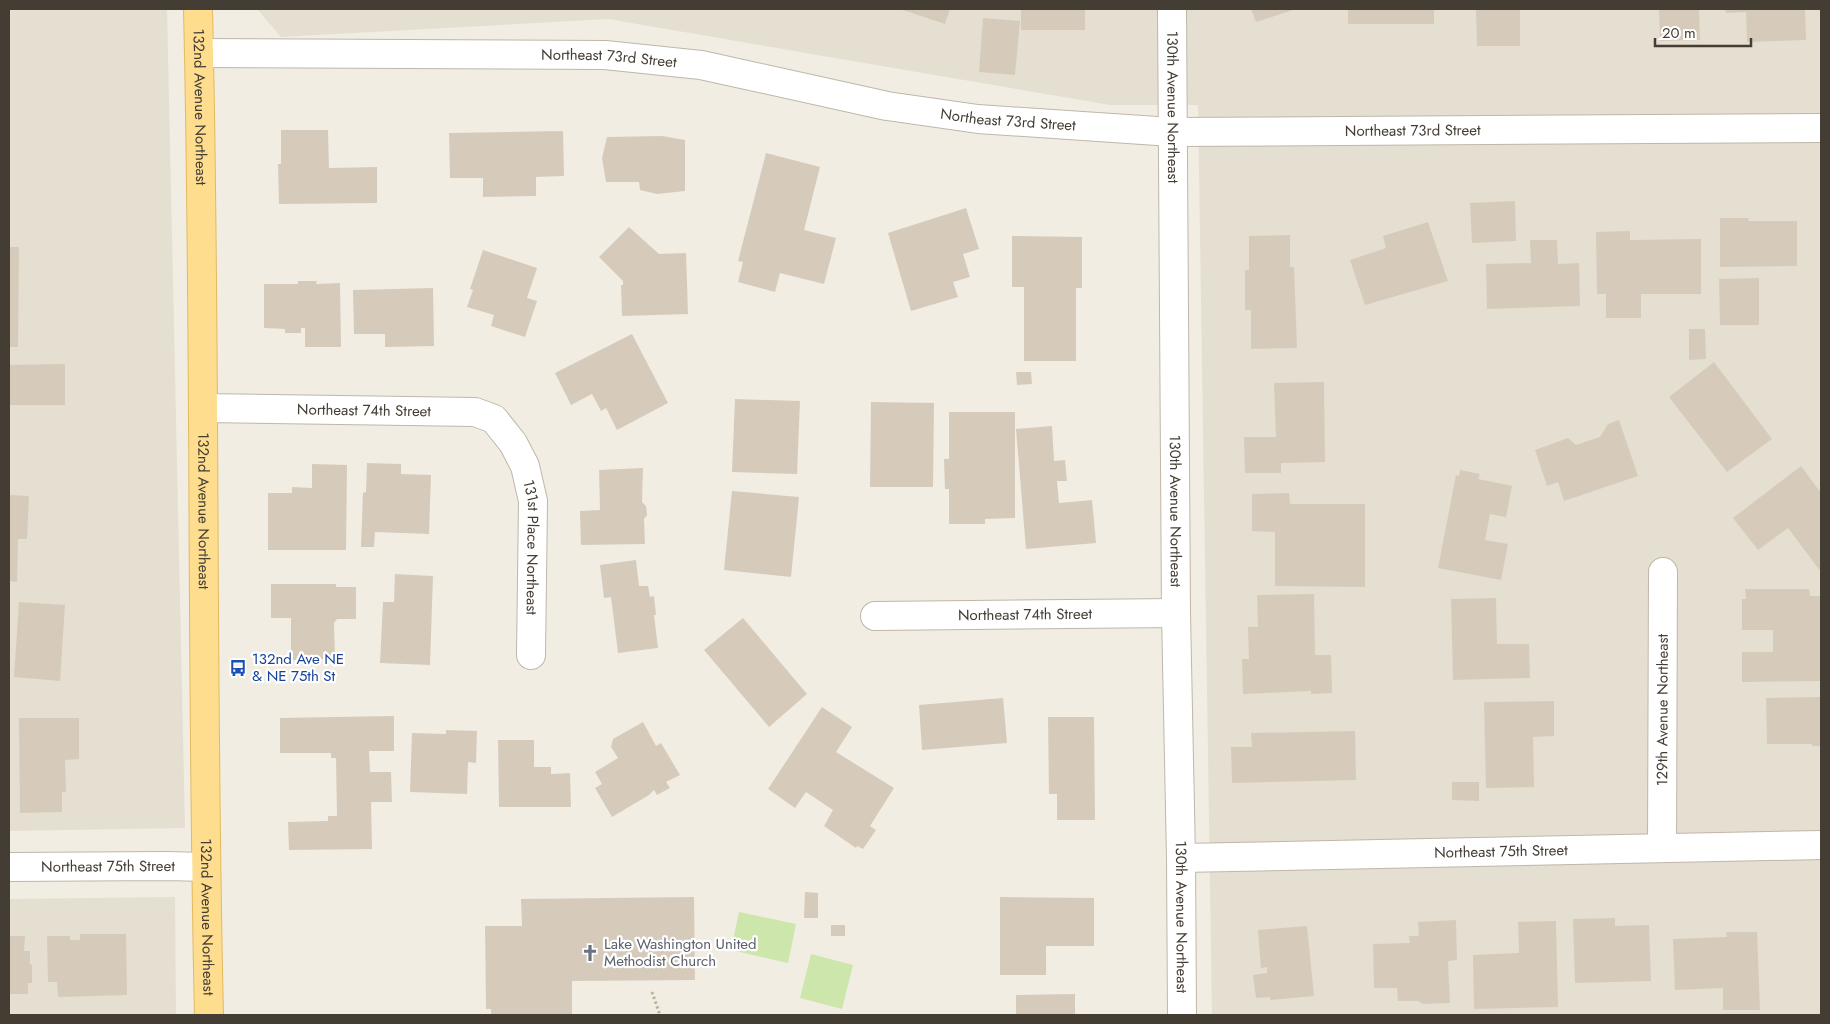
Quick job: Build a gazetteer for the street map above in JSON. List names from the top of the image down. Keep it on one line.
{"streets":{"main road":["132nd Avenue Northeast"],"street":["Northeast 73rd Street","130th Avenue Northeast","Northeast 74th Street","131st Place Northeast","129th Avenue Northeast","Northeast 75th Street"]},"crossings":[["Northeast 73rd Street","132nd Avenue Northeast"],["Northeast 73rd Street","130th Avenue Northeast"],["132nd Avenue Northeast","Northeast 74th Street"],["132nd Avenue Northeast","Northeast 75th Street"],["130th Avenue Northeast","Northeast 74th Street"],["130th Avenue Northeast","Northeast 75th Street"],["Northeast 74th Street","131st Place Northeast"],["129th Avenue Northeast","Northeast 75th Street"]],"places":{"bus stop":["132nd Ave NE & NE 75th St"],"church":["Lake Washington United Methodist Church"]},"scale_bar":"20 m"}
